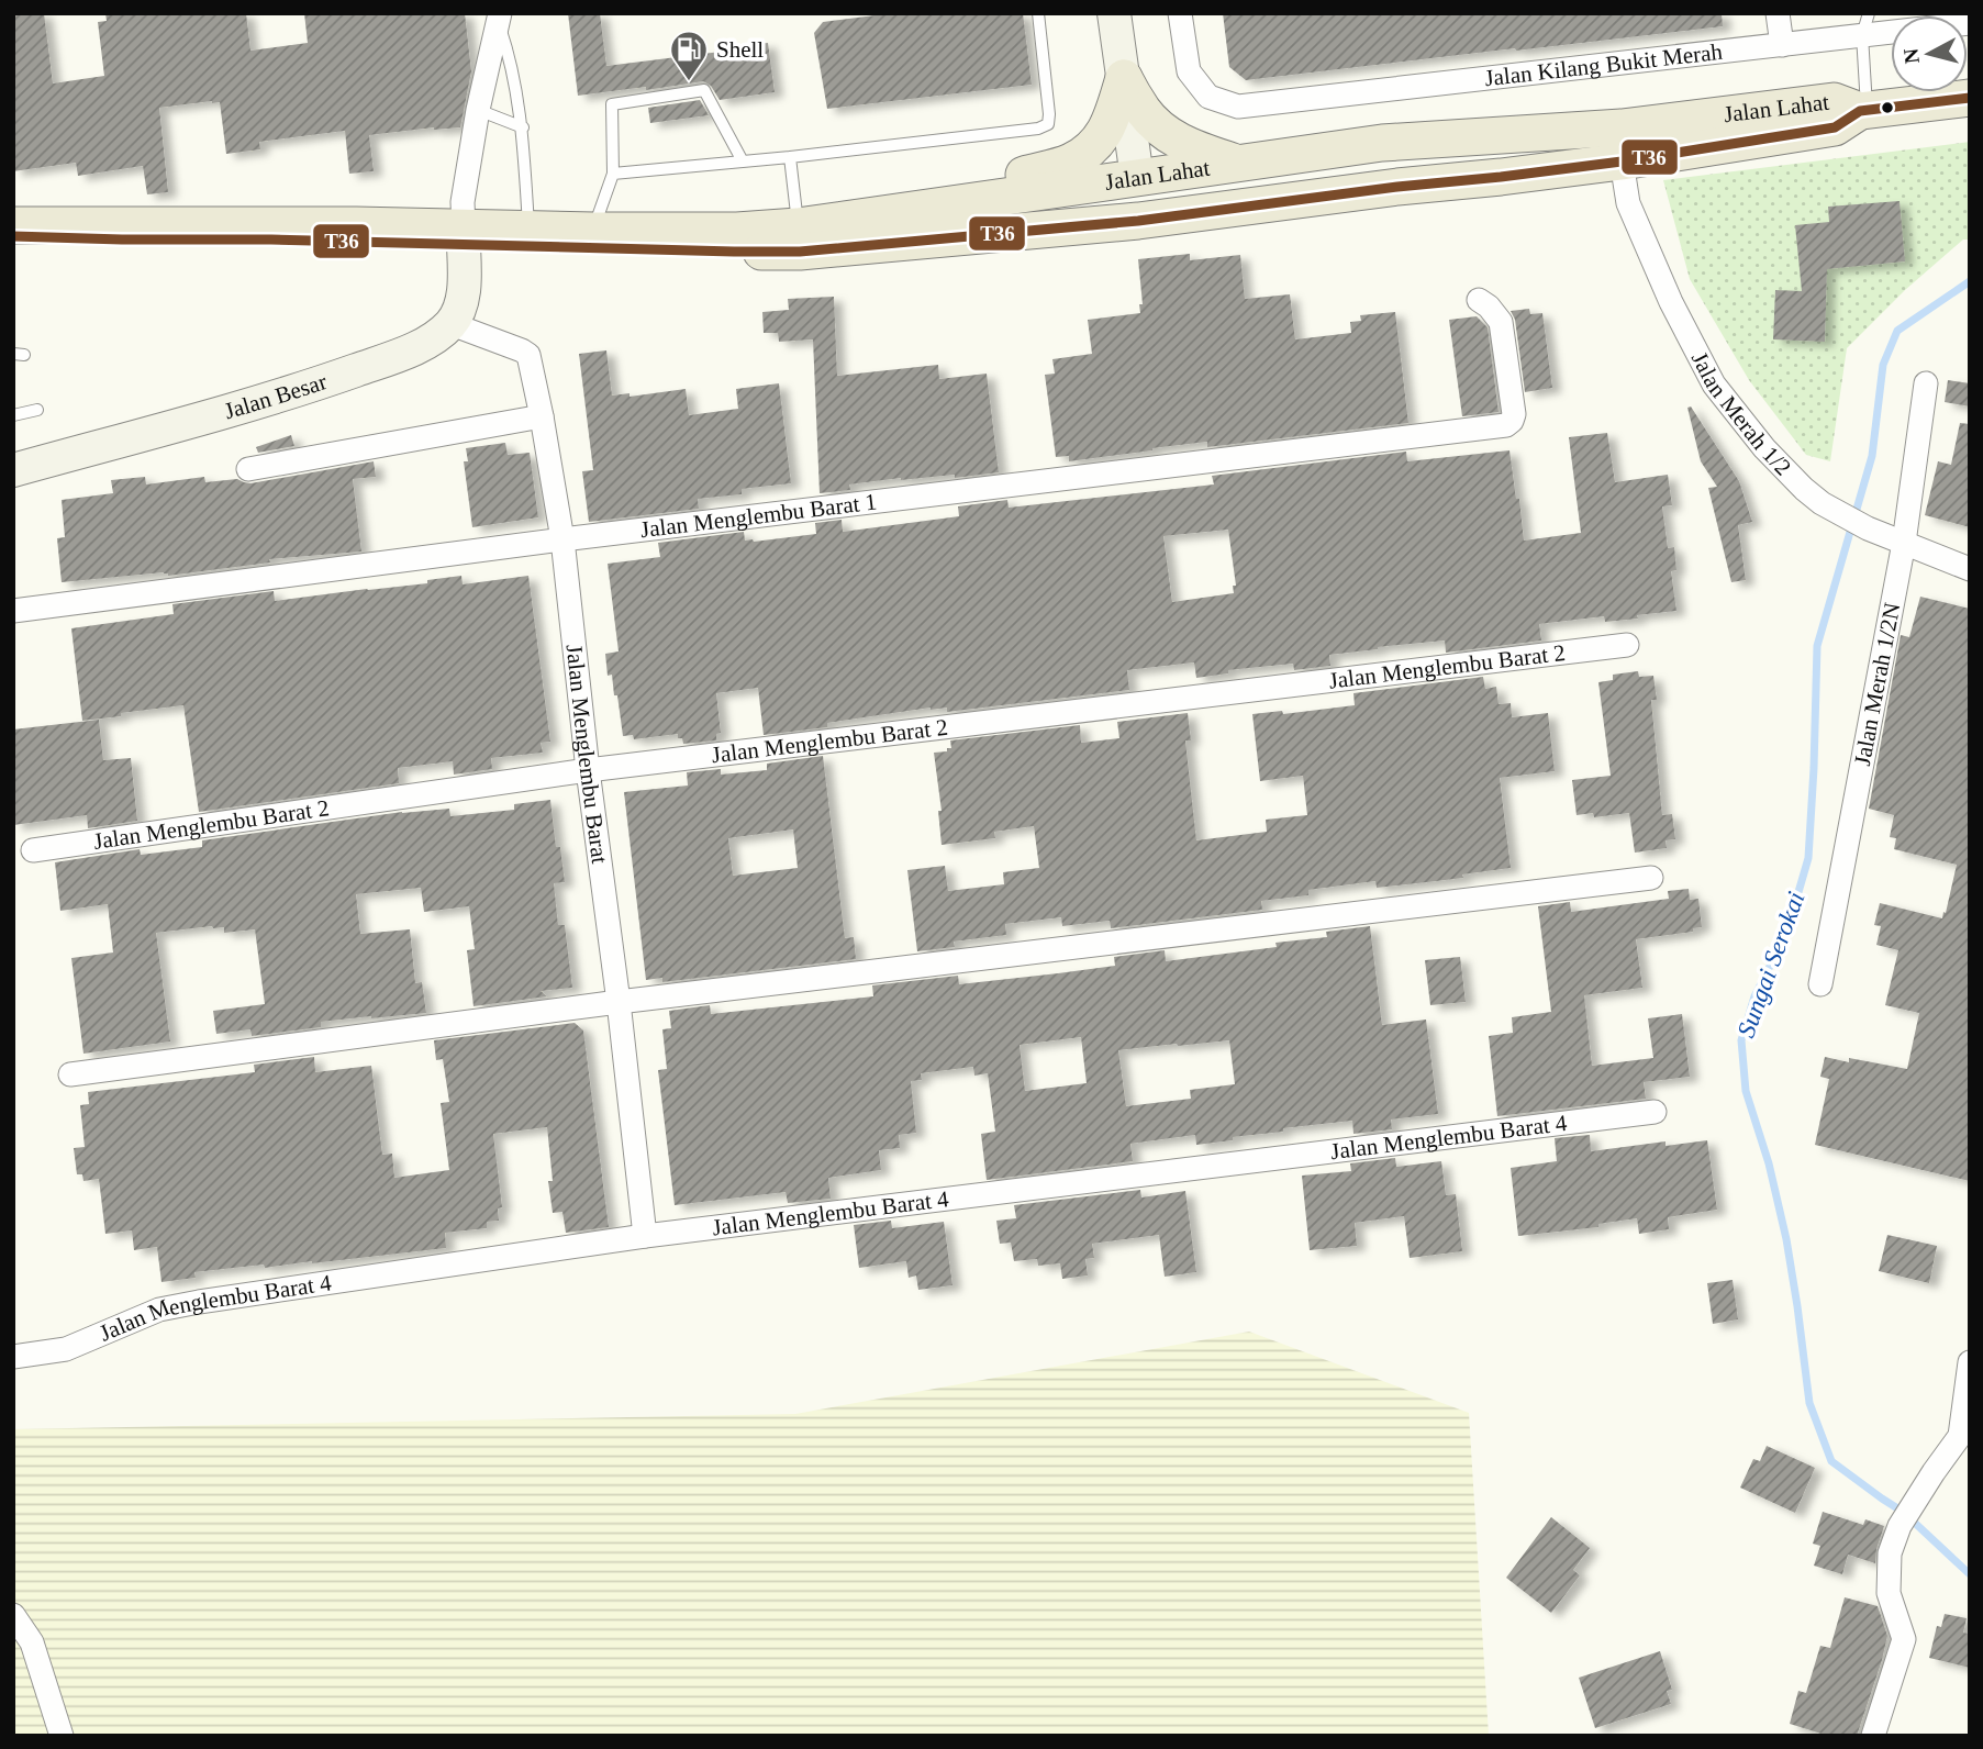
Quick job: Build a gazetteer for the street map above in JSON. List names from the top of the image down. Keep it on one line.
{"streets":{"main road":["Jalan Lahat","Jalan Besar"],"street":["Jalan Kilang Bukit Merah","Jalan Merah 1/2","Jalan Menglembu Barat 1","Jalan Menglembu Barat 2","Jalan Merah 1/2N","Jalan Menglembu Barat","Jalan Menglembu Barat 4"]},"crossings":[["Jalan Lahat","Jalan Merah 1/2"],["Jalan Besar","Jalan Menglembu Barat"],["Jalan Merah 1/2","Jalan Merah 1/2N"],["Jalan Menglembu Barat 1","Jalan Menglembu Barat"],["Jalan Menglembu Barat 2","Jalan Menglembu Barat"],["Jalan Menglembu Barat","Jalan Menglembu Barat 4"]],"water":["Sungai Serokai"],"places":{"fuel station":["Shell"]},"lines":["transit line T36"],"north":"left"}
